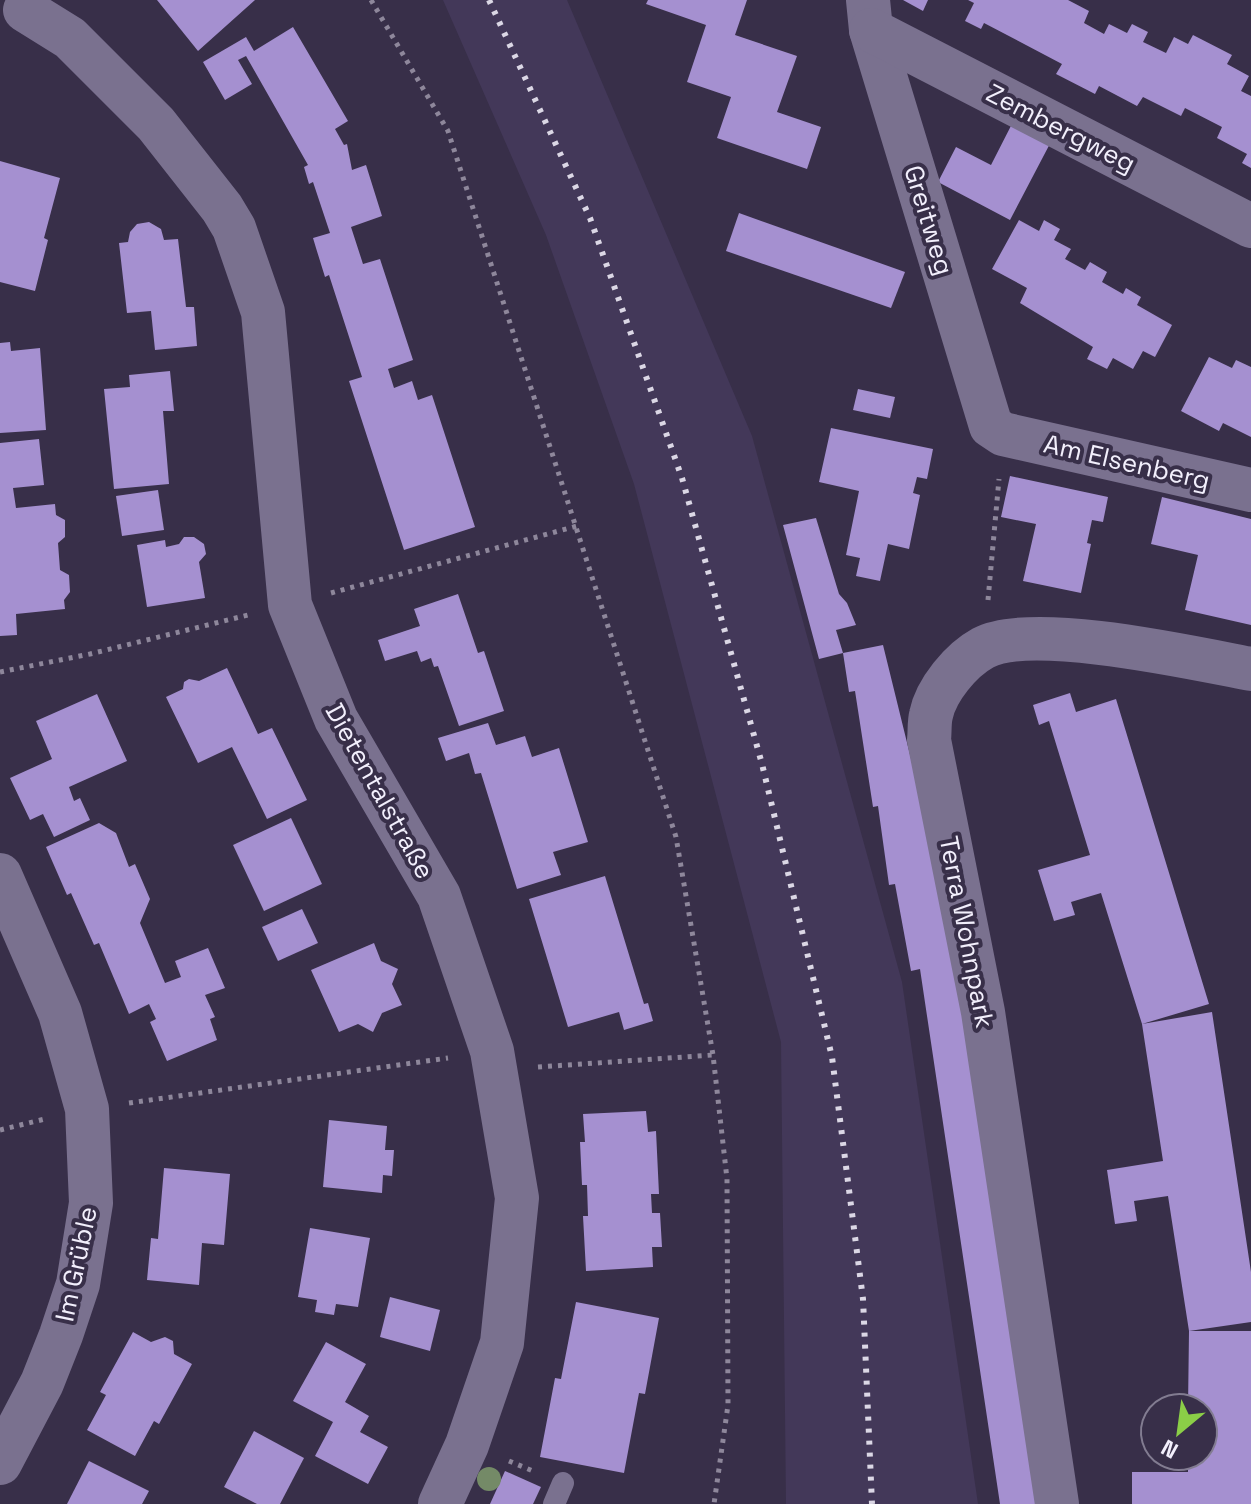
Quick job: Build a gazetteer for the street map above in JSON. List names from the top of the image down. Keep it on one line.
{"streets":{"street":["Zembergweg","Greitweg","Am Elsenberg","Dietentalstraße","Terra Wohnpark","Im Grüble"]},"crossings":[["Zembergweg","Greitweg"],["Greitweg","Am Elsenberg"]],"north":"bottom left"}
